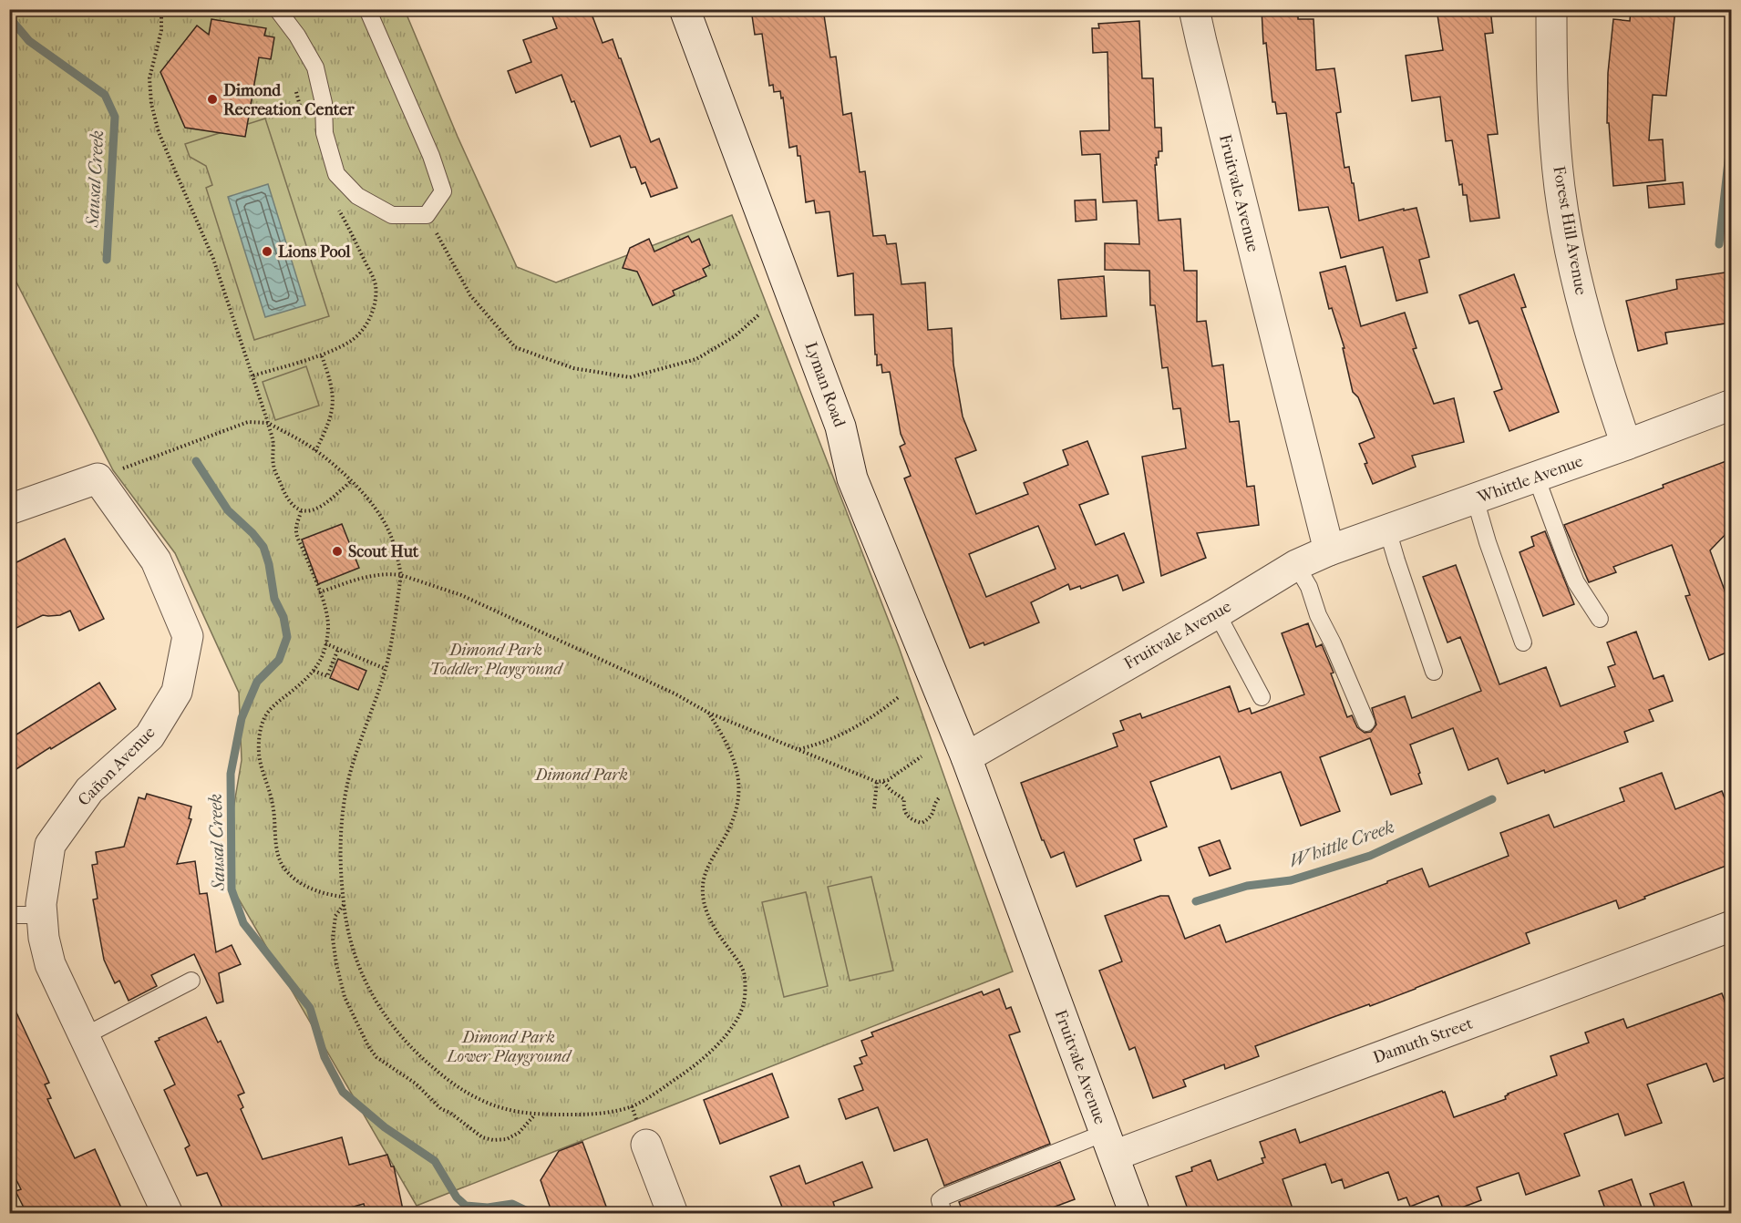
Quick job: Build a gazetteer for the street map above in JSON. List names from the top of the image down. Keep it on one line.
{"streets":{"street":["Fruitvale Avenue","Forest Hill Avenue","Lyman Road","Whittle Avenue","Cañon Avenue","Damuth Street"]},"crossings":[["Fruitvale Avenue","Lyman Road"],["Fruitvale Avenue","Whittle Avenue"],["Fruitvale Avenue","Damuth Street"],["Forest Hill Avenue","Whittle Avenue"]],"water":["Sausal Creek","Whittle Creek"],"parks":["Dimond Park Toddler Playground","Dimond Park","Dimond Park Lower Playground"],"places":["Dimond Recreation Center","Lions Pool","Scout Hut"]}
